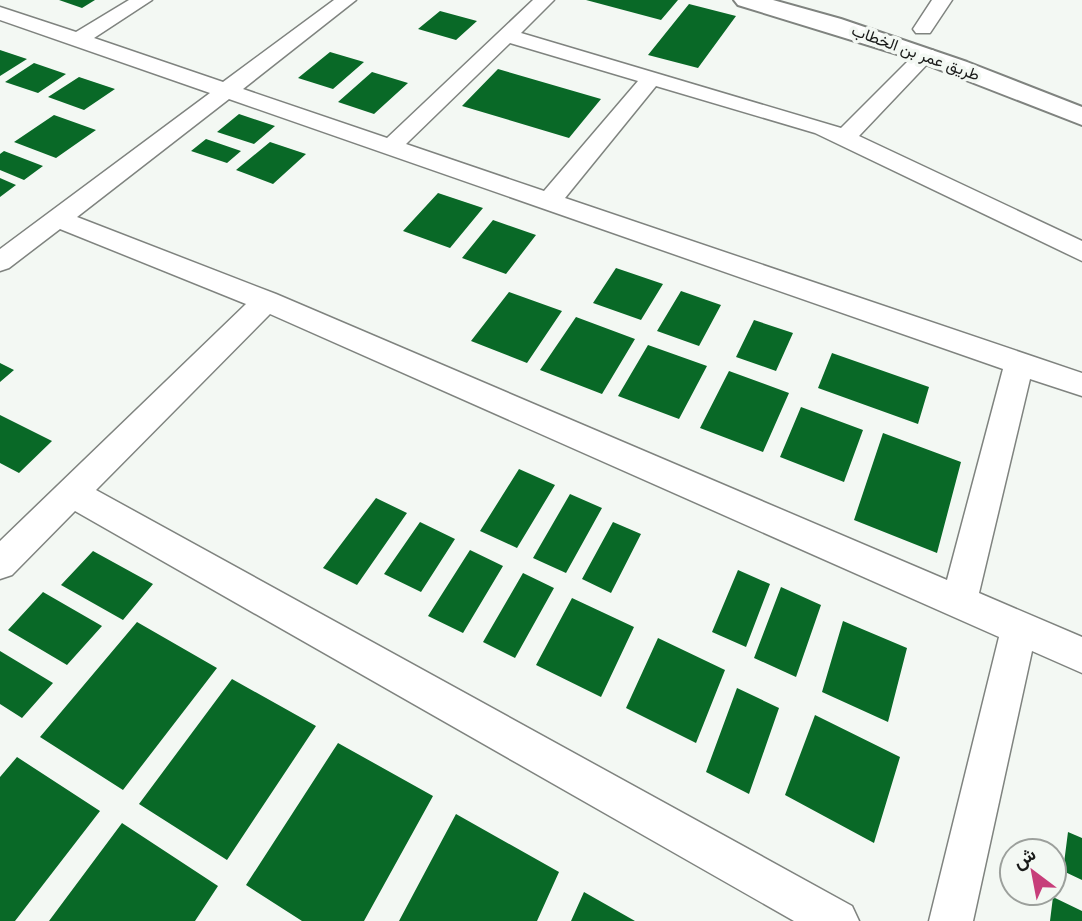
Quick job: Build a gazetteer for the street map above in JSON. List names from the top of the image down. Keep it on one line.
{"streets":{"main road":["طريق عمر بن الخطاب"]},"north":"top left"}
